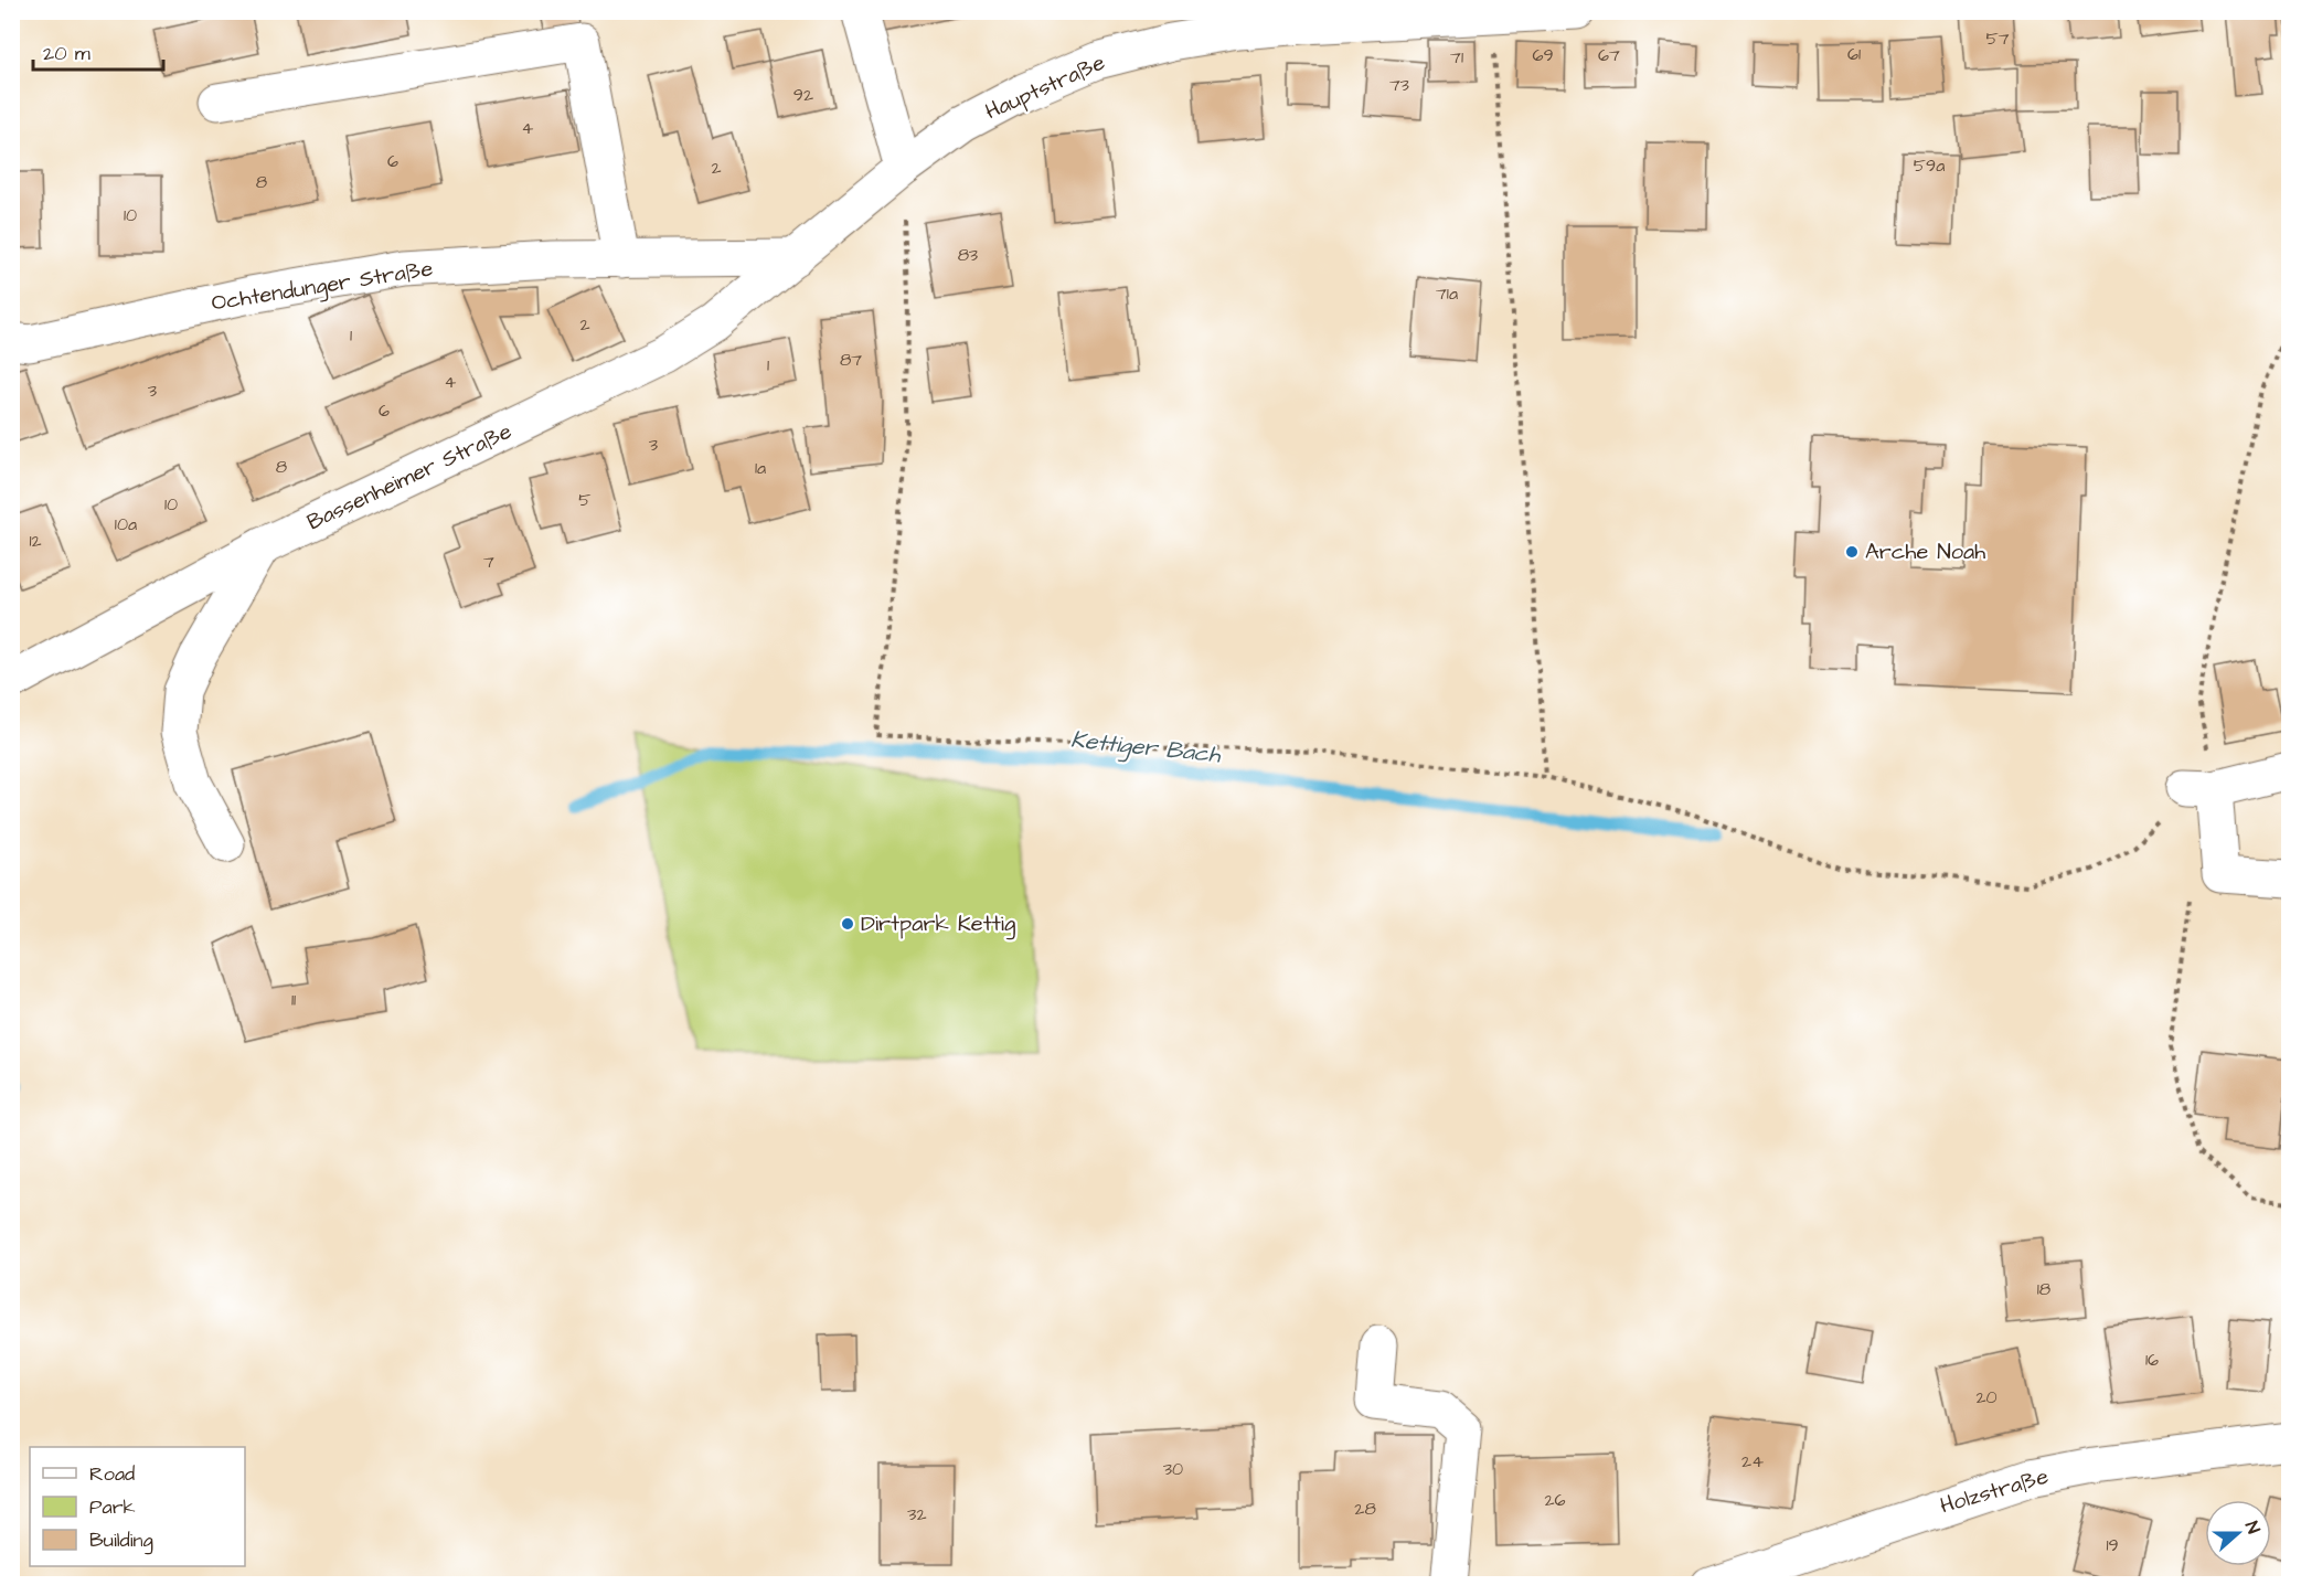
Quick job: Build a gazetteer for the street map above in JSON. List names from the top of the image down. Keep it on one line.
{"streets":{"street":["Hauptstraße","Ochtendunger Straße","Bassenheimer Straße","Holzstraße"]},"crossings":[["Hauptstraße","Ochtendunger Straße"],["Hauptstraße","Bassenheimer Straße"],["Ochtendunger Straße","Bassenheimer Straße"]],"water":["Kettiger Bach"],"places":["Arche Noah","Dirtpark Kettig"],"house_numbers":["57","61","69","67","71","73","92","4","6","59a","2","8","10","83","71a","2","1","87","1","4","3","6","3","8","1a","5","10","10a","12","7","11","18","16","20","24","30","26","28","32","19"],"legend":["Road","Park","Building"],"scale_bar":"20 m","north":"right"}
